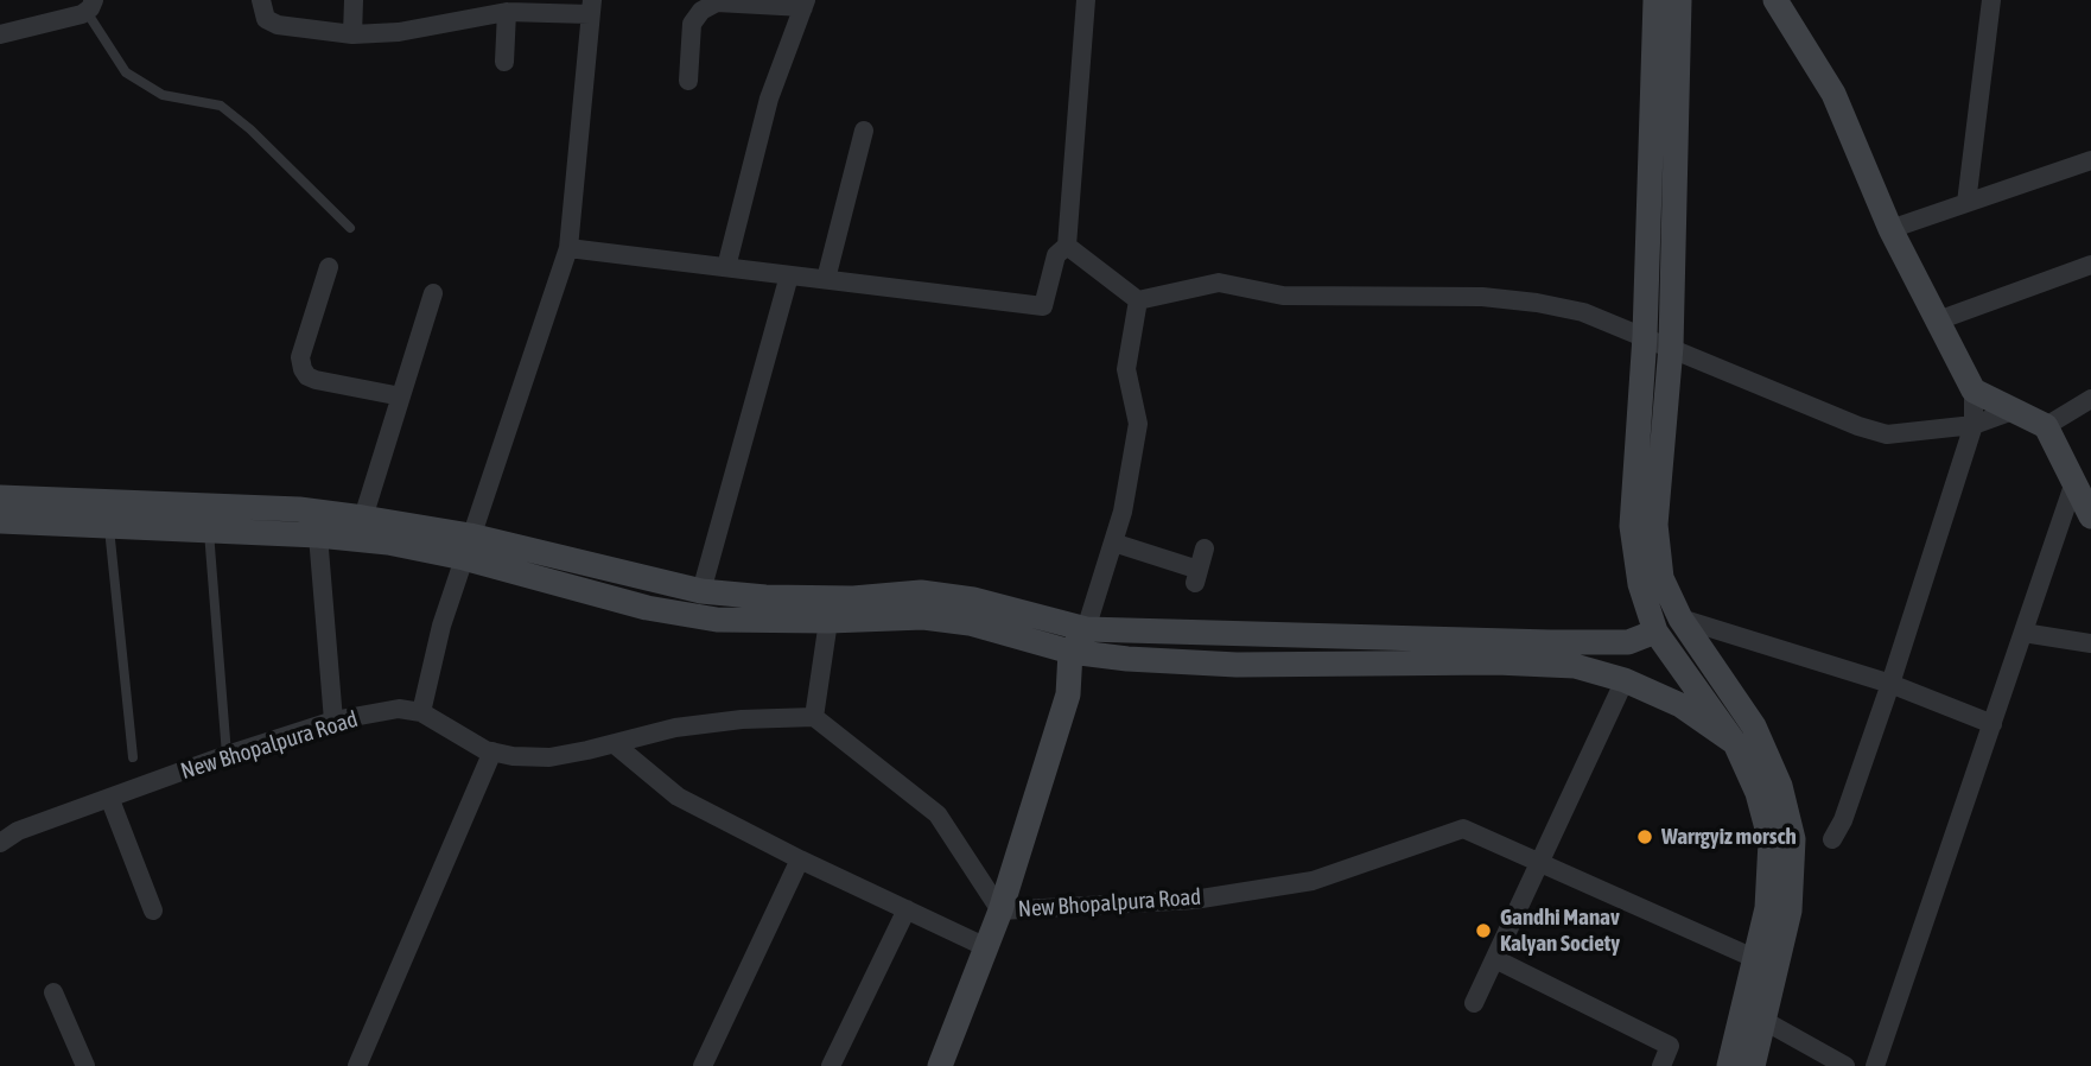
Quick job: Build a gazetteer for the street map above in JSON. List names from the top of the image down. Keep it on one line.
{"streets":{"street":["New Bhopalpura Road"]},"places":["Warrgyiz morsch","Gandhi Manav Kalyan Society"]}
